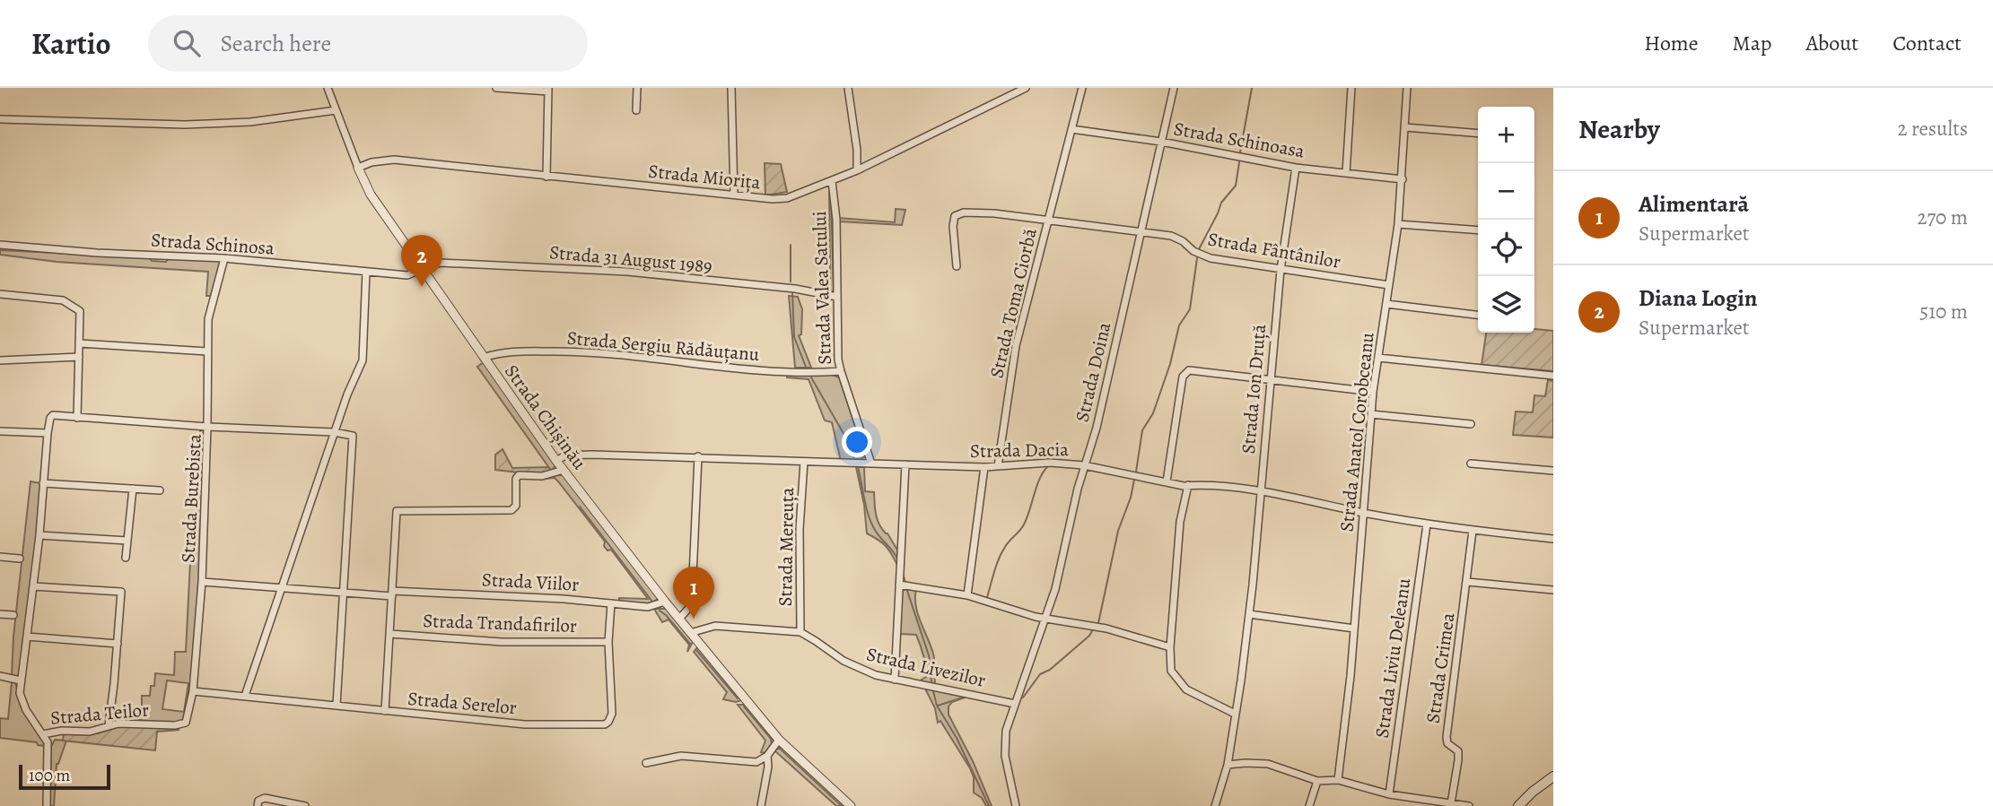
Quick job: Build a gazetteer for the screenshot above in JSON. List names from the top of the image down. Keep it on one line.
{"streets":{"street":["Strada Schinoasa","Strada Miorița","Strada Schinosa","Strada Fântânilor","Strada 31 August 1989","Strada Valea Satului","Strada Toma Ciorbă","Strada Sergiu Rădăuțanu","Strada Doina","Strada Ion Druță","Strada Chișinău","Strada Anatol Corobceanu","Strada Dacia","Strada Burebista","Strada Mereuța","Strada Viilor","Strada Trandafirilor","Strada Liviu Deleanu","Strada Livezilor","Strada Crimea","Strada Serelor","Strada Teilor"]},"crossings":[["Strada Schinoasa","Strada Toma Ciorbă"],["Strada Schinoasa","Strada Doina"],["Strada Schinoasa","Strada Ion Druță"],["Strada Schinoasa","Strada Anatol Corobceanu"],["Strada Miorița","Strada Valea Satului"],["Strada Miorița","Strada Chișinău"],["Strada Schinosa","Strada 31 August 1989"],["Strada Schinosa","Strada Chișinău"],["Strada Fântânilor","Strada Toma Ciorbă"],["Strada Fântânilor","Strada Doina"],["Strada Fântânilor","Strada Ion Druță"],["Strada Fântânilor","Strada Anatol Corobceanu"],["Strada 31 August 1989","Strada Valea Satului"],["Strada 31 August 1989","Strada Chișinău"],["Strada Valea Satului","Strada Sergiu Rădăuțanu"],["Strada Valea Satului","Strada Dacia"],["Strada Toma Ciorbă","Strada Dacia"],["Strada Sergiu Rădăuțanu","Strada Chișinău"],["Strada Doina","Strada Dacia"],["Strada Doina","Strada Livezilor"],["Strada Ion Druță","Strada Dacia"],["Strada Chișinău","Strada Dacia"],["Strada Chișinău","Strada Viilor"],["Strada Chișinău","Strada Livezilor"],["Strada Anatol Corobceanu","Strada Dacia"],["Strada Dacia","Strada Mereuța"],["Strada Dacia","Strada Liviu Deleanu"],["Strada Dacia","Strada Crimea"],["Strada Burebista","Strada Viilor"],["Strada Burebista","Strada Serelor"],["Strada Burebista","Strada Teilor"],["Strada Mereuța","Strada Livezilor"],["Strada Viilor","Strada Serelor"],["Strada Trandafirilor","Strada Serelor"],["Strada Serelor","Strada Teilor"]],"scale_bar":"100 m","page":{"header":"Kartio","search":"Search here","nav":["Home","Map","About","Contact"],"heading":["Nearby","2 results"],"map_buttons":["+","−"],"list":[{"mark":"1","name":"Alimentară","note":"Supermarket","value":"270 m"},{"mark":"2","name":"Diana Login","note":"Supermarket","value":"510 m"}],"pins":["2","1"],"scale":"100 m"}}
